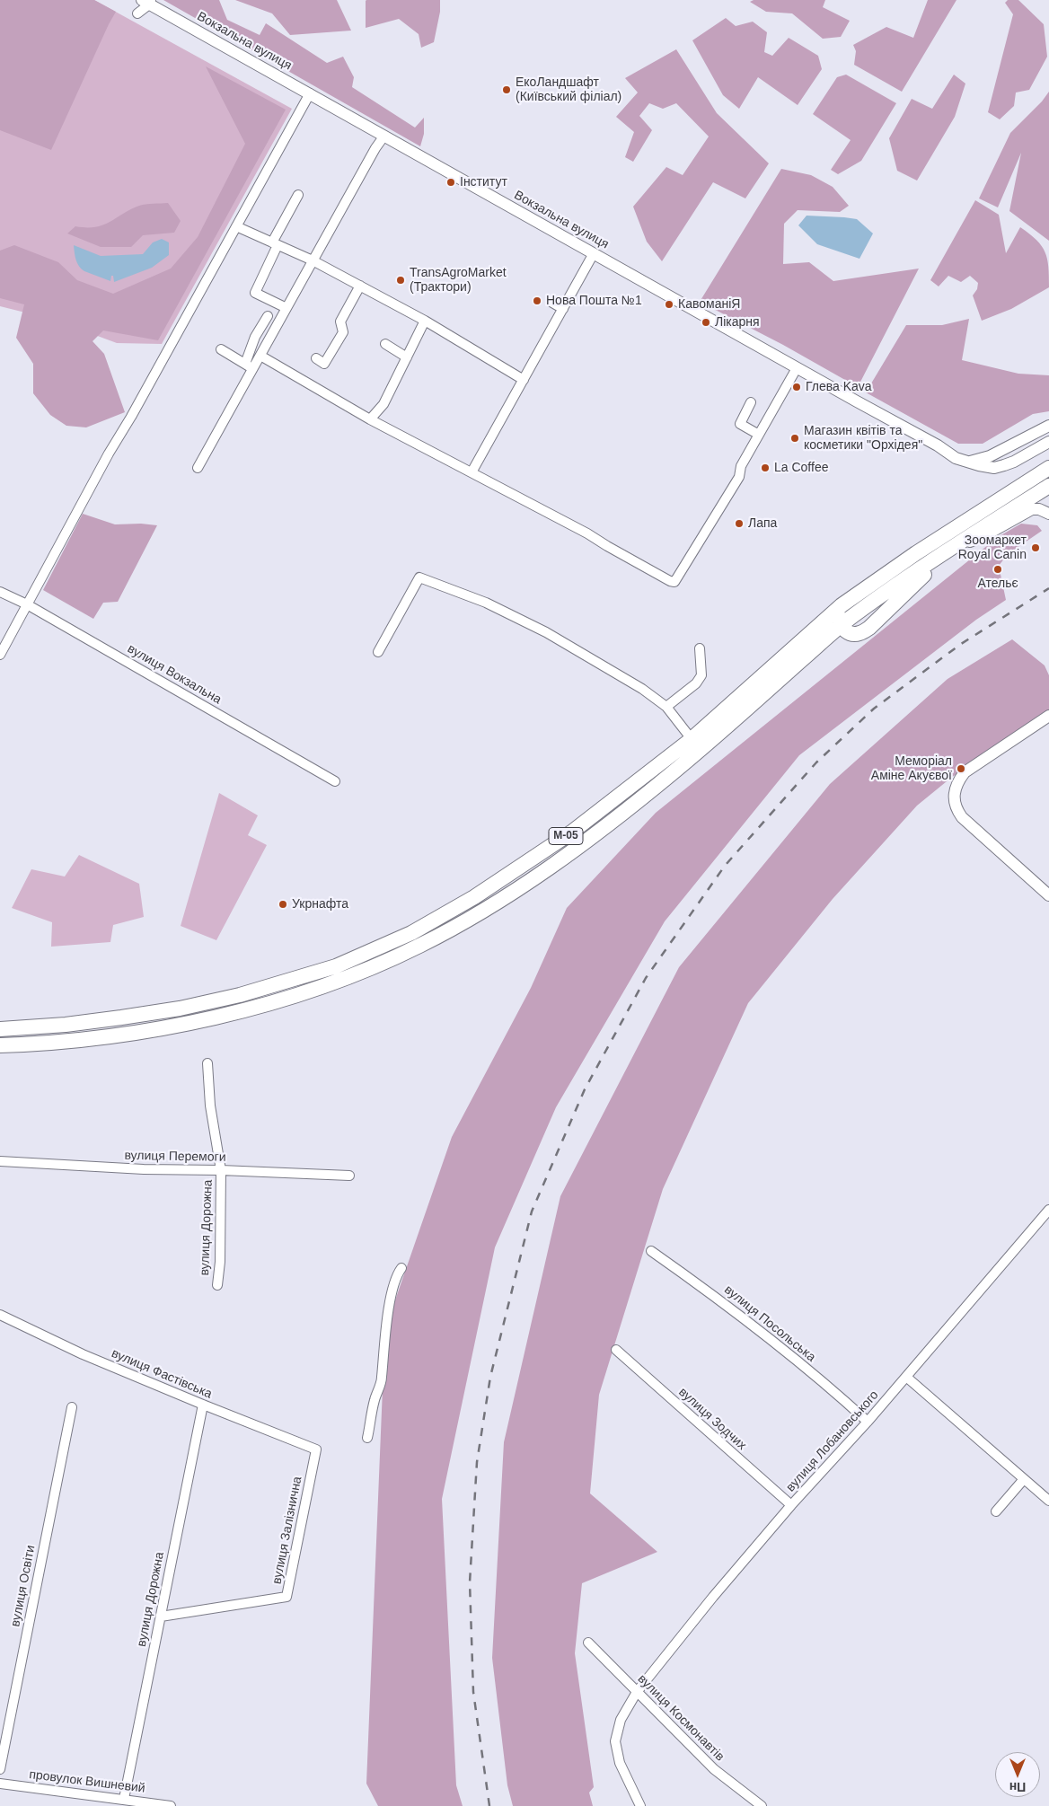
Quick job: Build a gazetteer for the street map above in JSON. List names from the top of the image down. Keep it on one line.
{"streets":{"highway":["М-05"],"street":["Вокзальна вулиця","вулиця Вокзальна","вулиця Перемоги","вулиця Дорожна","вулиця Посольська","вулиця Фастівська","вулиця Зодчих","вулиця Лобановського","вулиця Залізнична","вулиця Освіти","вулиця Космонавтів","провулок Вишневий"]},"crossings":[["вулиця Перемоги","вулиця Дорожна"],["вулиця Дорожна","вулиця Фастівська"],["вулиця Дорожна","вулиця Залізнична"],["вулиця Дорожна","провулок Вишневий"],["вулиця Посольська","вулиця Лобановського"],["вулиця Фастівська","вулиця Залізнична"],["вулиця Зодчих","вулиця Лобановського"],["вулиця Лобановського","вулиця Космонавтів"]],"places":["ЕкоЛандшафт (Київський філіал)","Інститут","TransAgroMarket (Трактори)","Нова Пошта №1","КавоманіЯ","Лікарня","Глева Kava","Магазин квітів та косметики \"Орхідея\"","La Coffee","Лапа","Зоомаркет Royal Canin","Ательє","Меморіал Аміне Акуєвої","Укрнафта"],"north":"bottom"}
